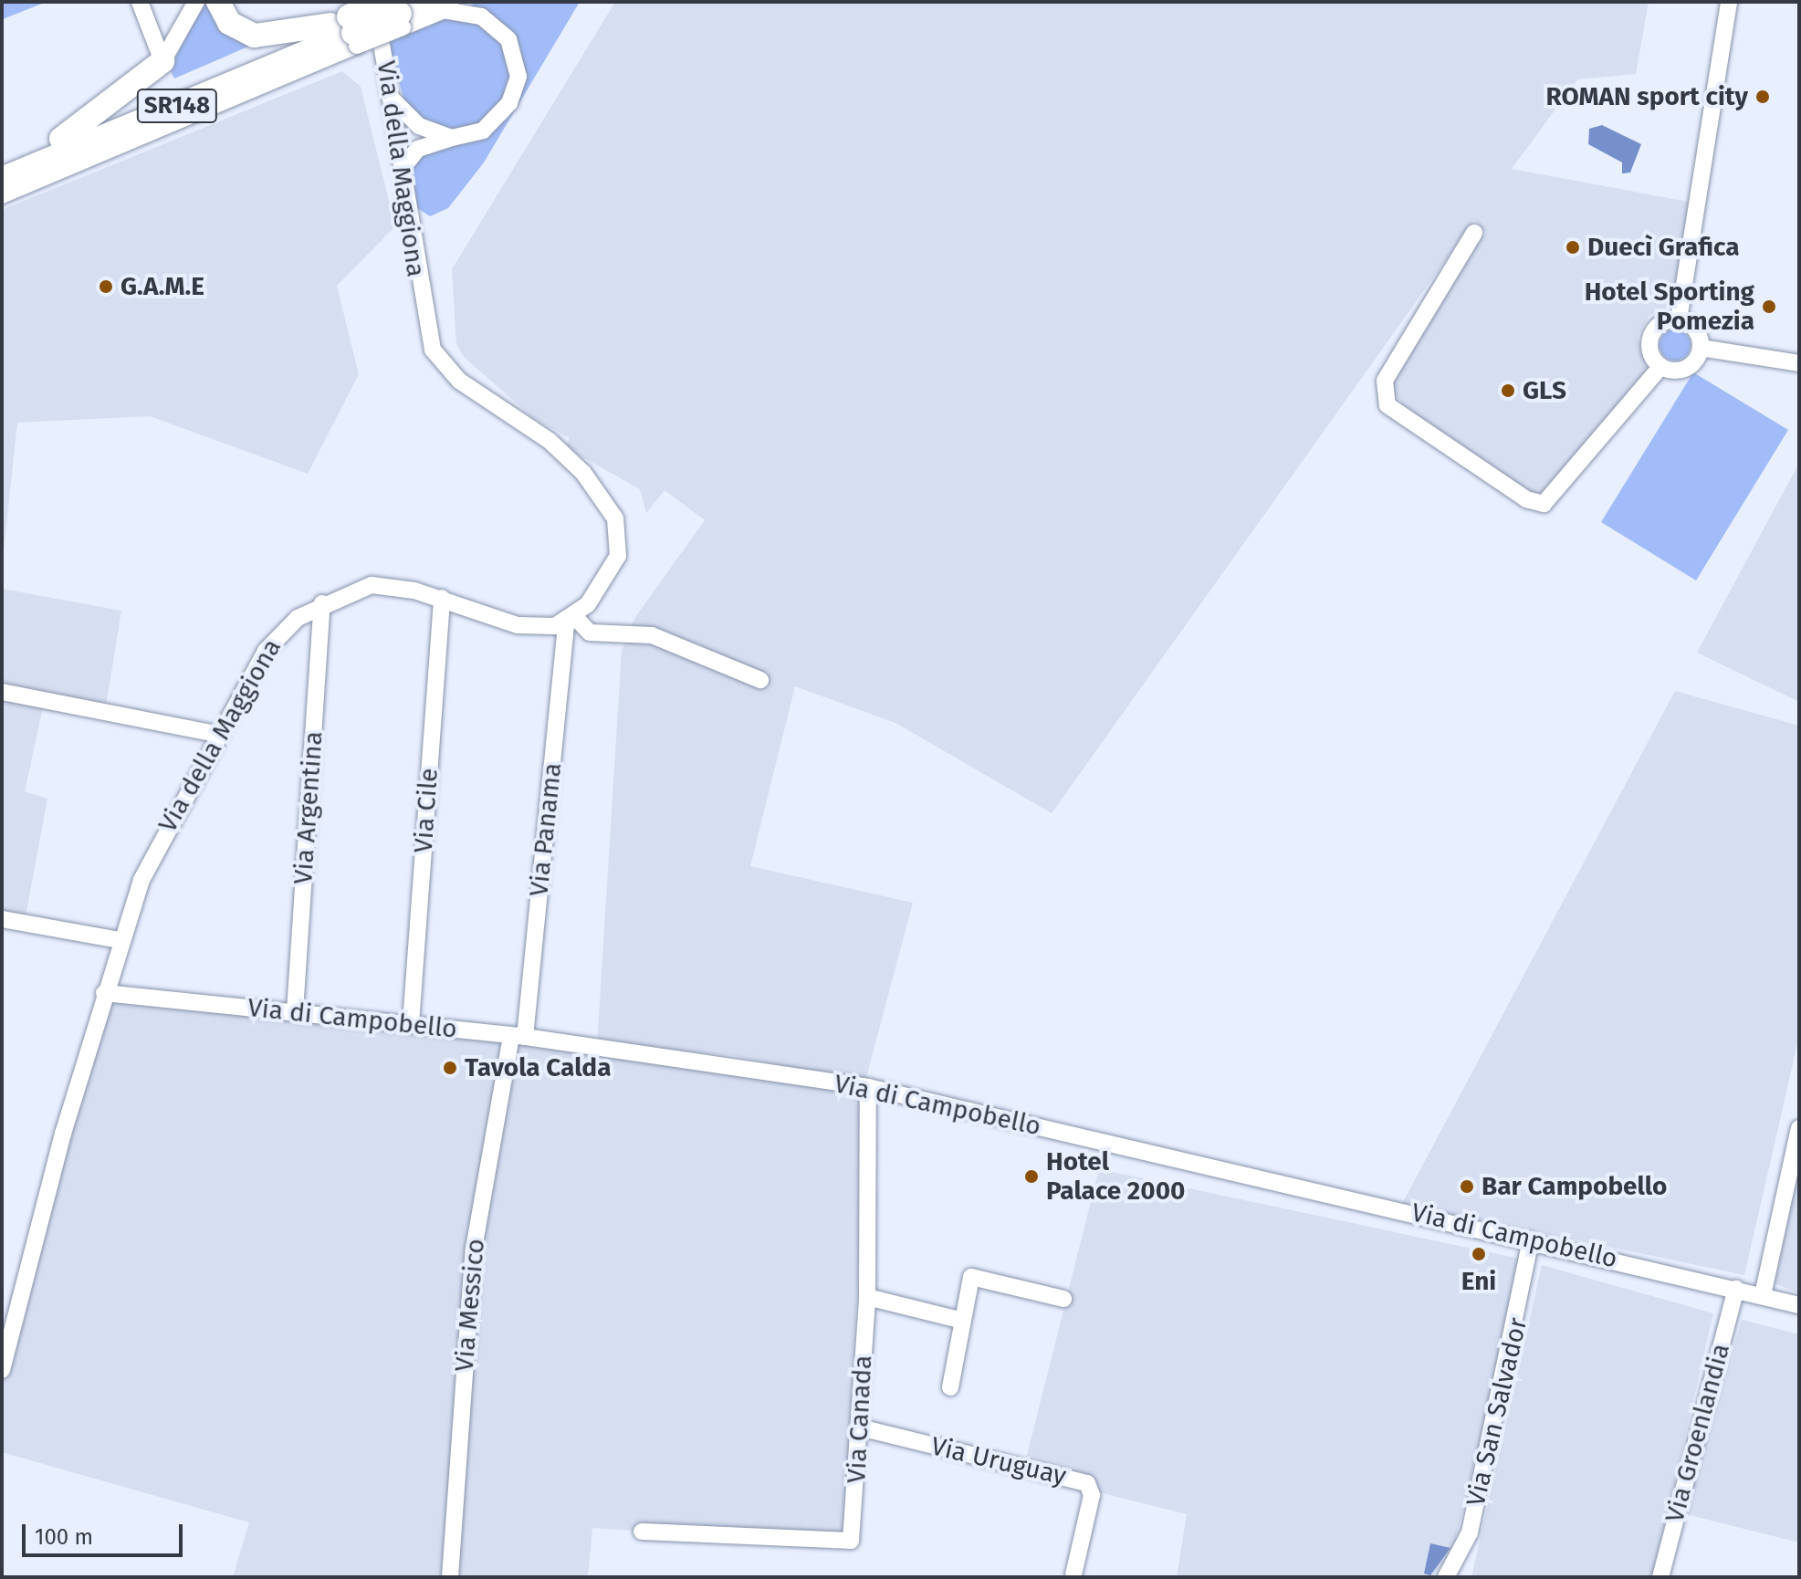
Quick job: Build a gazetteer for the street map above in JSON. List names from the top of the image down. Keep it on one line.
{"streets":{"highway":["SR148"],"street":["Via della Maggiona","Via Argentina","Via Cile","Via Panama","Via di Campobello","Via Messico","Via San Salvador","Via Canada","Via Groenlandia","Via Uruguay"]},"crossings":[["Via della Maggiona","Via Argentina"],["Via della Maggiona","Via Cile"],["Via della Maggiona","Via Panama"],["Via della Maggiona","Via di Campobello"],["Via Argentina","Via di Campobello"],["Via Cile","Via di Campobello"],["Via Panama","Via di Campobello"],["Via Panama","Via Messico"],["Via di Campobello","Via Messico"],["Via di Campobello","Via San Salvador"],["Via di Campobello","Via Canada"],["Via di Campobello","Via Groenlandia"],["Via Canada","Via Uruguay"]],"places":["ROMAN sport city","Duecì Grafica","G.A.M.E","Hotel Sporting Pomezia","GLS","Tavola Calda","Hotel Palace 2000","Bar Campobello","Eni"],"scale_bar":"100 m"}
